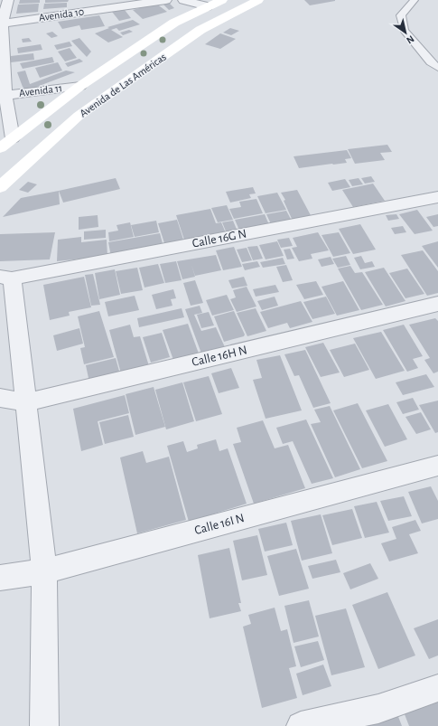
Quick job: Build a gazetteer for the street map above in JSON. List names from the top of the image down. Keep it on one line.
{"streets":{"main road":["Avenida de Las Américas"],"street":["Avenida 10","Avenida 11","Calle 16G N","Calle 16H N","Calle 16I N"]},"crossings":[["Avenida de Las Américas","Avenida 11"]],"north":"bottom right"}
